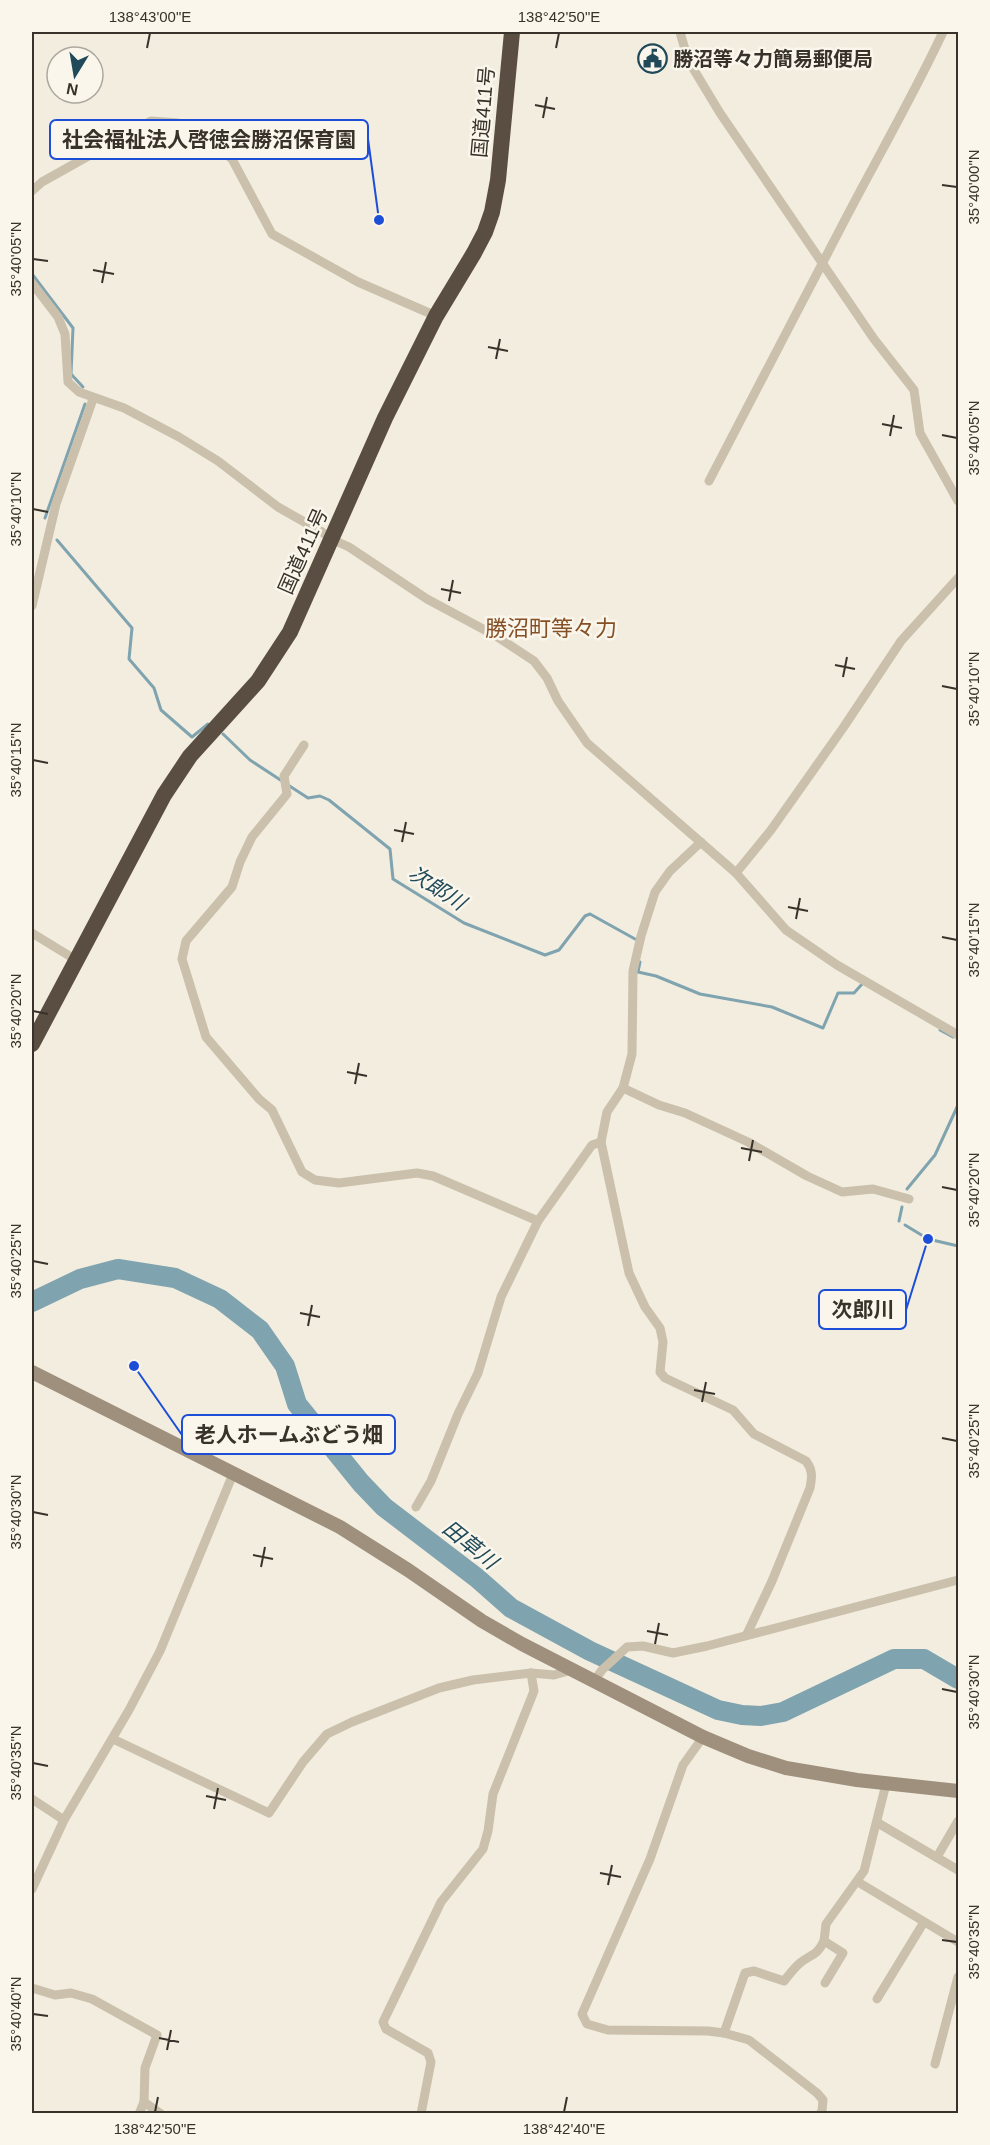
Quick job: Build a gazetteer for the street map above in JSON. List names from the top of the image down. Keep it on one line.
{"streets":{"highway":["国道411号"]},"districts":["勝沼町等々力"],"water":["次郎川","田草川"],"places":{"public building":["勝沼等々力簡易郵便局"],"other":["社会福祉法人啓徳会勝沼保育園","次郎川","老人ホームぶどう畑"]},"north":"bottom","coordinates":["138°43'00\"E","138°42'50\"E","35°40'00\"N","35°40'05\"N","35°40'10\"N","35°40'15\"N","35°40'20\"N","35°40'25\"N","35°40'30\"N","35°40'35\"N","35°40'40\"N","138°42'40\"E"]}
